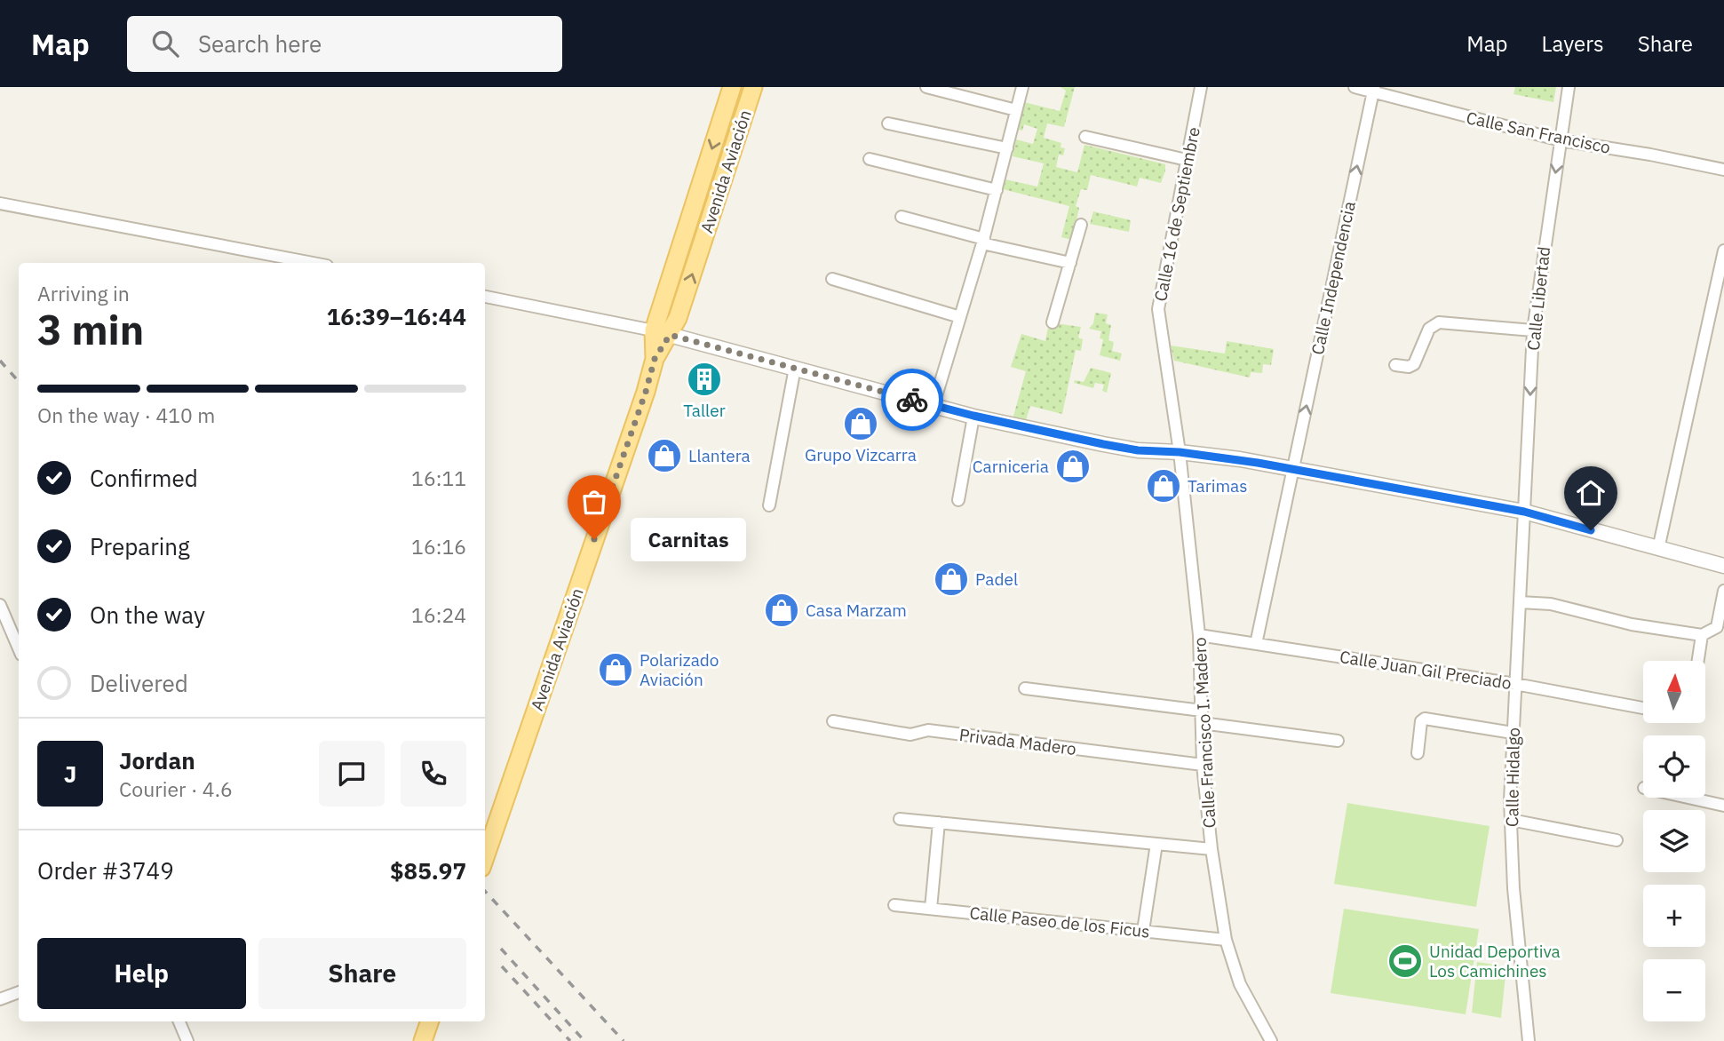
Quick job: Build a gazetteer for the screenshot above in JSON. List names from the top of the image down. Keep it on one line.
{"streets":{"main road":["Avenida Aviación"],"street":["Calle San Francisco","Calle 16 de Septiembre","Calle Independencia","Calle Libertad","Calle Juan Gil Preciado","Calle Francisco I. Madero","Privada Madero","Calle Hidalgo","Calle Paseo de los Ficus"]},"crossings":[["Calle San Francisco","Calle Independencia"],["Calle San Francisco","Calle Libertad"],["Calle 16 de Septiembre","Calle Francisco I. Madero"],["Calle Independencia","Calle Juan Gil Preciado"],["Calle Libertad","Calle Hidalgo"],["Calle Juan Gil Preciado","Calle Francisco I. Madero"],["Calle Juan Gil Preciado","Calle Hidalgo"],["Calle Francisco I. Madero","Privada Madero"],["Calle Francisco I. Madero","Calle Paseo de los Ficus"]],"one_way":["Calle Independencia","Calle Libertad"],"places":{"building":["Taller"],"shop":["Grupo Vizcarra","Llantera","Carniceria","Tarimas","Padel","Casa Marzam","Polarizado Aviación"],"other":["Carnitas"],"sports":["Unidad Deportiva Los Camichines"]},"north":"top","page":{"header":"Map","search":"Search here","nav":["Map","Layers","Share"],"heading":["3 min","Arriving in","16:39–16:44"],"panel":["Jordan","Courier · 4.6","Order #3749","$85.97"],"bar":"On the way · 410 m","list":[["Confirmed","16:11"],["Preparing","16:16"],["On the way","16:24"],"Delivered"],"bubble":"Carnitas","map_buttons":["+","−"],"round":"J","buttons":["Help","Share"]}}
